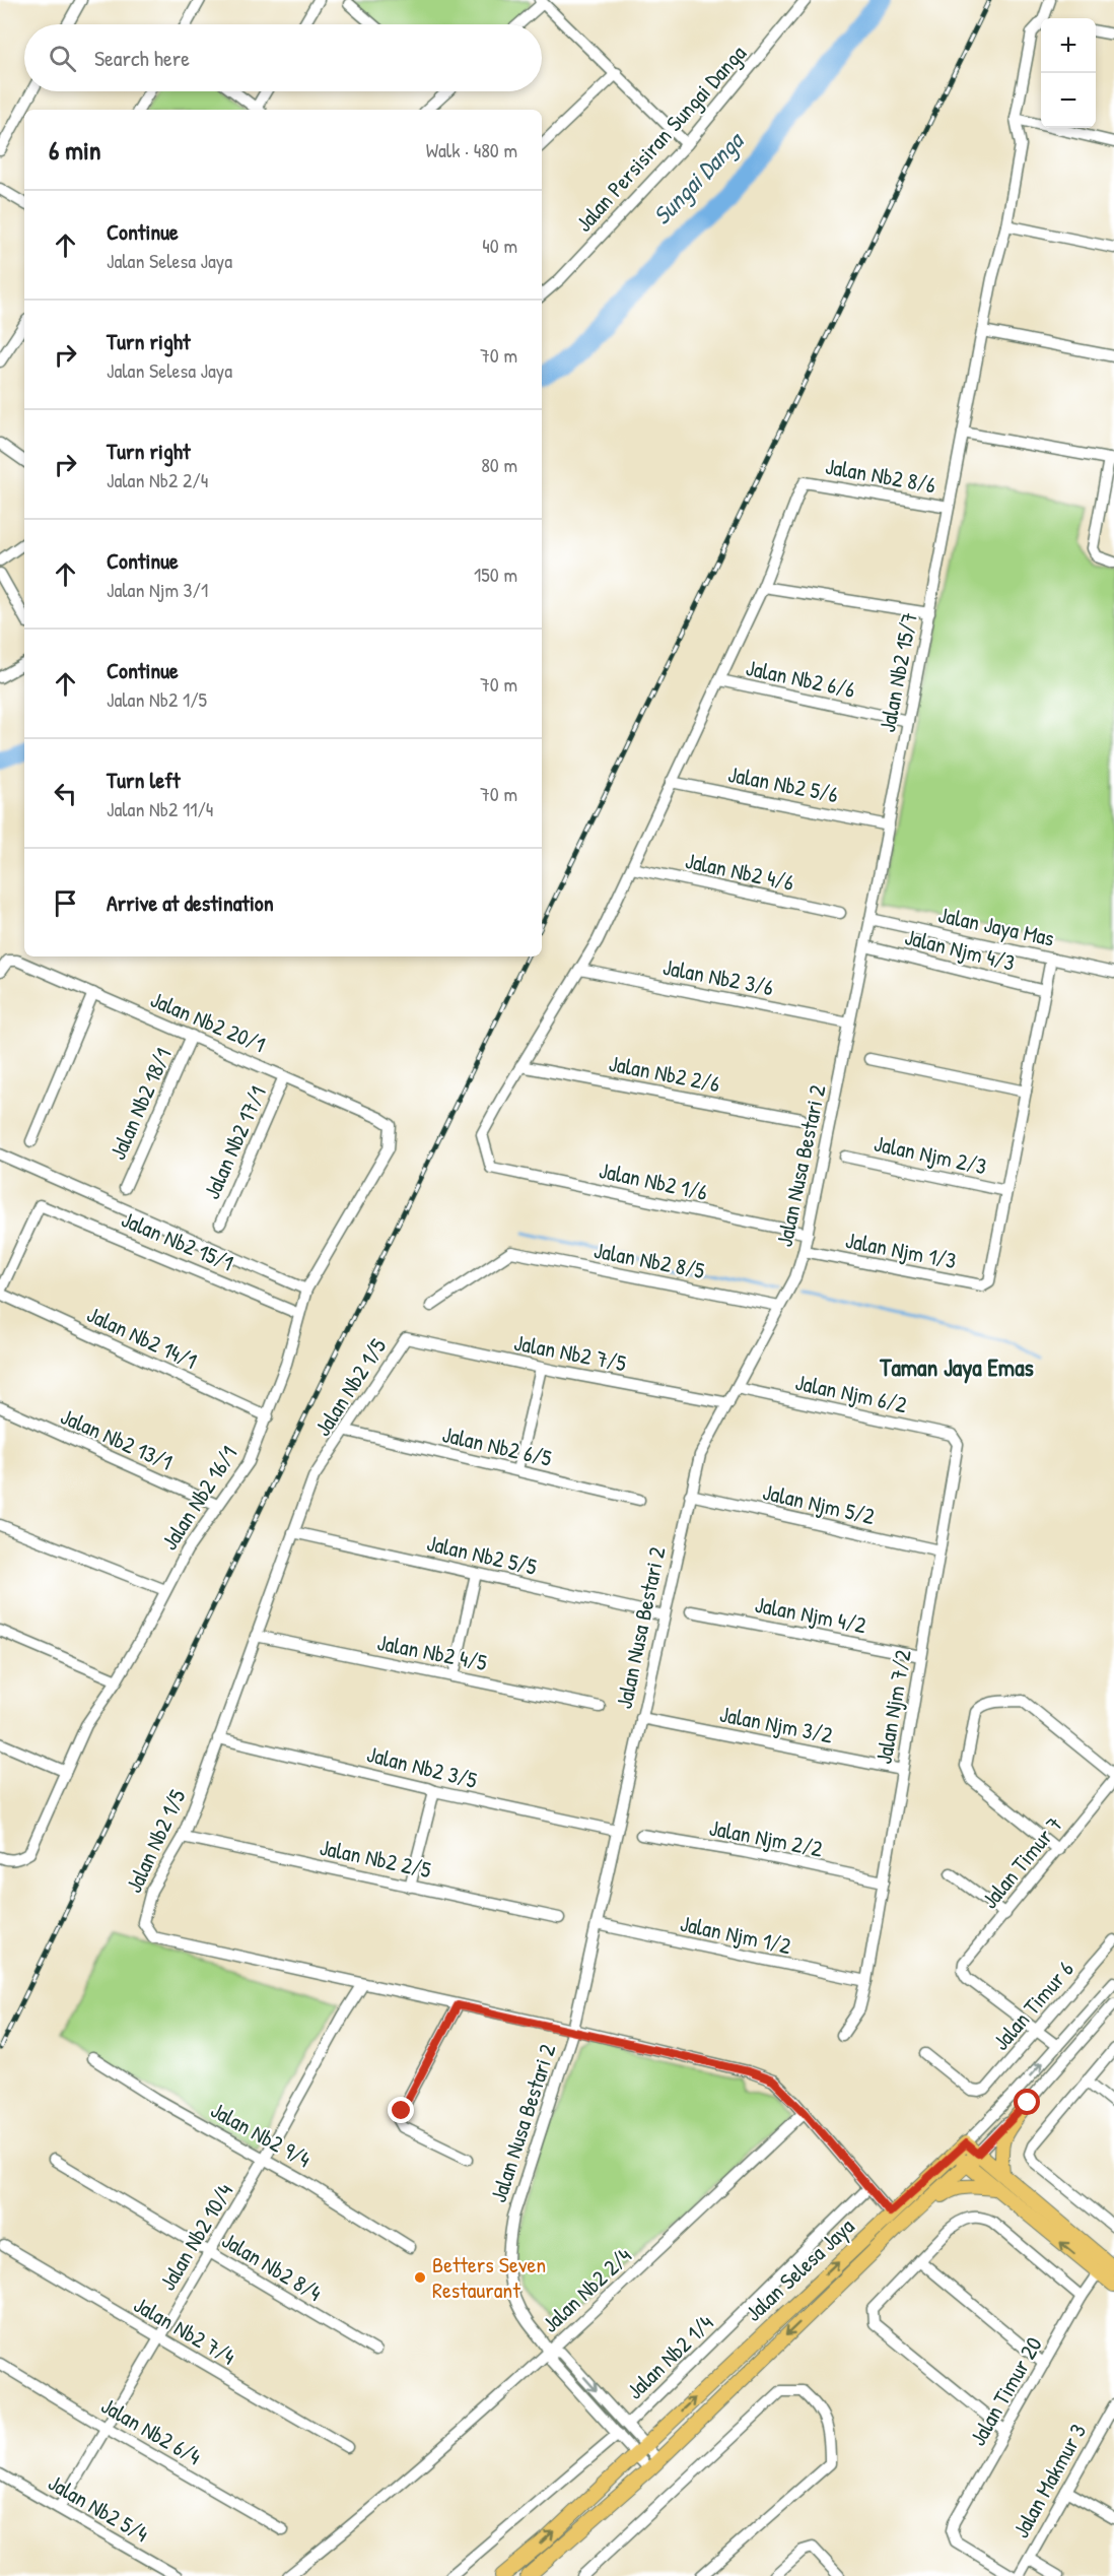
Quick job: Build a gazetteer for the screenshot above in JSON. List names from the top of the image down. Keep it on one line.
{"streets":{"main road":["Jalan Selesa Jaya"],"street":["Jalan Persisiran Sungai Danga","Jalan Nb2 8/6","Jalan Nb2 15/7","Jalan Nb2 6/6","Jalan Nb2 5/6","Jalan Nb2 4/6","Jalan Jaya Mas","Jalan Njm 4/3","Jalan Nb2 3/6","Jalan Nb2 20/1","Jalan Nb2 2/6","Jalan Nb2 18/1","Jalan Nb2 17/1","Jalan Njm 2/3","Jalan Nusa Bestari 2","Jalan Nb2 1/6","Jalan Nb2 15/1","Jalan Njm 1/3","Jalan Nb2 8/5","Jalan Nb2 14/1","Jalan Nb2 7/5","Jalan Nb2 1/5","Jalan Njm 6/2","Jalan Nb2 13/1","Jalan Nb2 6/5","Jalan Nb2 16/1","Jalan Njm 5/2","Jalan Nb2 5/5","Jalan Njm 4/2","Jalan Nb2 4/5","Jalan Njm 7/2","Jalan Njm 3/2","Jalan Nb2 3/5","Jalan Njm 2/2","Jalan Nb2 2/5","Jalan Timur 7","Jalan Njm 1/2","Jalan Timur 6","Jalan Nb2 9/4","Jalan Nb2 10/4","Jalan Nb2 8/4","Jalan Nb2 2/4","Jalan Nb2 7/4","Jalan Nb2 1/4","Jalan Timur 20","Jalan Nb2 6/4","Jalan Makmur 3","Jalan Nb2 5/4"]},"crossings":[["Jalan Nb2 8/6","Jalan Nb2 15/7"],["Jalan Nb2 15/7","Jalan Nb2 6/6"],["Jalan Nb2 15/7","Jalan Nb2 5/6"],["Jalan Nb2 15/7","Jalan Jaya Mas"],["Jalan Nb2 15/7","Jalan Nusa Bestari 2"],["Jalan Jaya Mas","Jalan Nusa Bestari 2"],["Jalan Njm 4/3","Jalan Nusa Bestari 2"],["Jalan Nb2 3/6","Jalan Nusa Bestari 2"],["Jalan Nb2 20/1","Jalan Nb2 18/1"],["Jalan Nb2 20/1","Jalan Nb2 17/1"],["Jalan Nb2 20/1","Jalan Nb2 16/1"],["Jalan Nb2 2/6","Jalan Nb2 1/6"],["Jalan Njm 2/3","Jalan Njm 1/3"],["Jalan Nusa Bestari 2","Jalan Nb2 1/6"],["Jalan Nusa Bestari 2","Jalan Njm 1/3"],["Jalan Nusa Bestari 2","Jalan Nb2 8/5"],["Jalan Nusa Bestari 2","Jalan Nb2 7/5"],["Jalan Nusa Bestari 2","Jalan Nb2 1/5"],["Jalan Nusa Bestari 2","Jalan Njm 6/2"],["Jalan Nusa Bestari 2","Jalan Njm 5/2"],["Jalan Nusa Bestari 2","Jalan Nb2 5/5"],["Jalan Nusa Bestari 2","Jalan Njm 3/2"],["Jalan Nusa Bestari 2","Jalan Nb2 3/5"],["Jalan Nusa Bestari 2","Jalan Njm 1/2"],["Jalan Nusa Bestari 2","Jalan Selesa Jaya"],["Jalan Nusa Bestari 2","Jalan Nb2 2/4"],["Jalan Nusa Bestari 2","Jalan Nb2 1/4"],["Jalan Nb2 15/1","Jalan Nb2 14/1"],["Jalan Nb2 15/1","Jalan Nb2 16/1"],["Jalan Nb2 14/1","Jalan Nb2 16/1"],["Jalan Nb2 7/5","Jalan Nb2 1/5"],["Jalan Nb2 1/5","Jalan Nb2 6/5"],["Jalan Nb2 1/5","Jalan Nb2 5/5"],["Jalan Nb2 1/5","Jalan Nb2 4/5"],["Jalan Nb2 1/5","Jalan Nb2 3/5"],["Jalan Nb2 1/5","Jalan Nb2 2/5"],["Jalan Nb2 1/5","Jalan Nb2 10/4"],["Jalan Nb2 1/5","Jalan Nb2 2/4"],["Jalan Njm 6/2","Jalan Njm 7/2"],["Jalan Nb2 13/1","Jalan Nb2 16/1"],["Jalan Njm 5/2","Jalan Njm 7/2"],["Jalan Njm 4/2","Jalan Njm 7/2"],["Jalan Njm 7/2","Jalan Njm 3/2"],["Jalan Njm 7/2","Jalan Njm 2/2"],["Jalan Njm 7/2","Jalan Njm 1/2"],["Jalan Timur 7","Jalan Timur 6"],["Jalan Nb2 9/4","Jalan Nb2 10/4"],["Jalan Nb2 10/4","Jalan Nb2 8/4"],["Jalan Nb2 10/4","Jalan Nb2 7/4"],["Jalan Nb2 10/4","Jalan Nb2 6/4"],["Jalan Nb2 10/4","Jalan Nb2 5/4"]],"districts":["Taman Jaya Emas"],"water":["Sungai Danga"],"places":["Betters Seven Restaurant"],"page":{"map_buttons":["+","−"],"search":"Search here","heading":["6 min","Walk · 480 m"],"list":[["Continue","Jalan Selesa Jaya","40 m"],["Turn right","Jalan Selesa Jaya","70 m"],["Turn right","Jalan Nb2 2/4","80 m"],["Continue","Jalan Njm 3/1","150 m"],["Continue","Jalan Nb2 1/5","70 m"],["Turn left","Jalan Nb2 11/4","70 m"],"Arrive at destination"]}}
